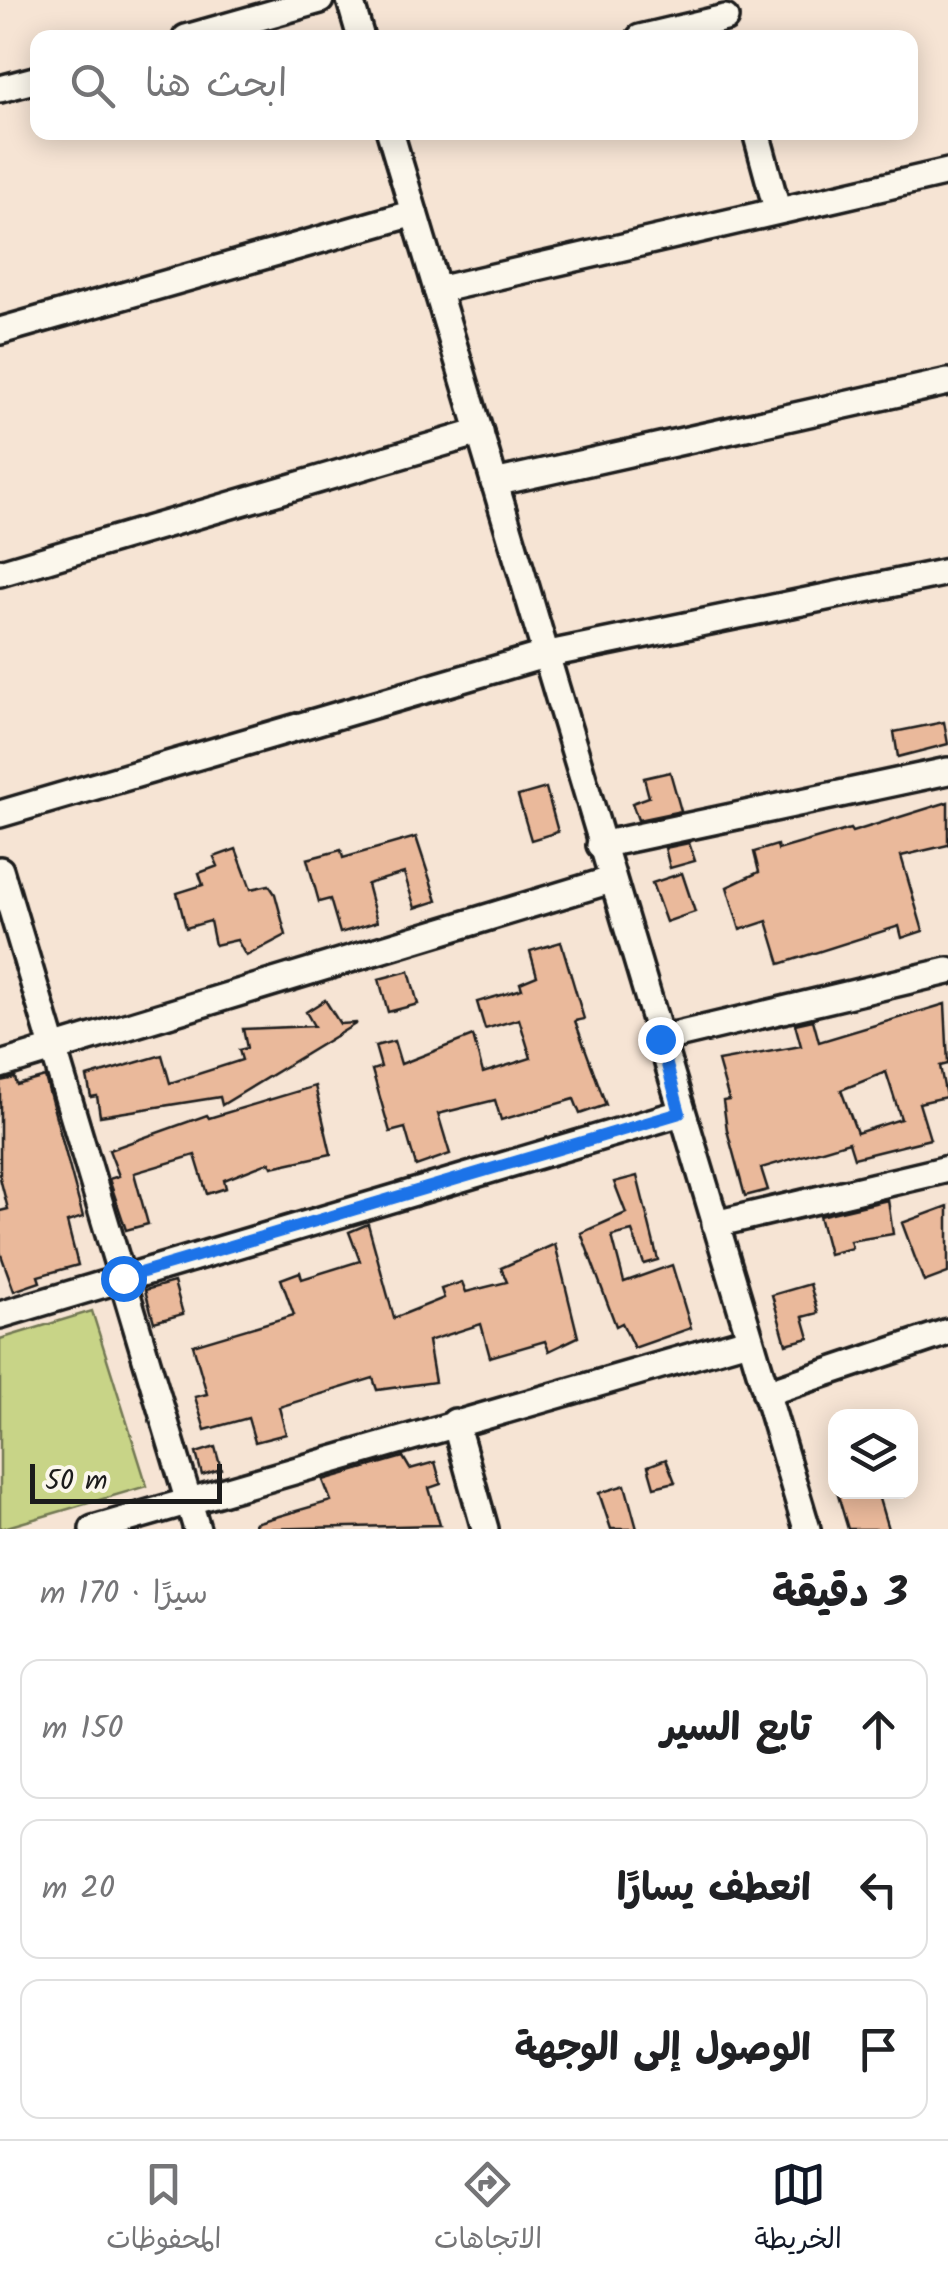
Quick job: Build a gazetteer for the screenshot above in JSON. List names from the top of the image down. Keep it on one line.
{"scale_bar":"50 m","page":{"search":"ابحث هنا","scale":"50 m","heading":["3 دقيقة","سيرًا · 170 m"],"list":[["تابع السير","150 m"],["انعطف يسارًا","20 m"],"الوصول إلى الوجهة"],"nav":["الخريطة","الاتجاهات","المحفوظات"]}}
